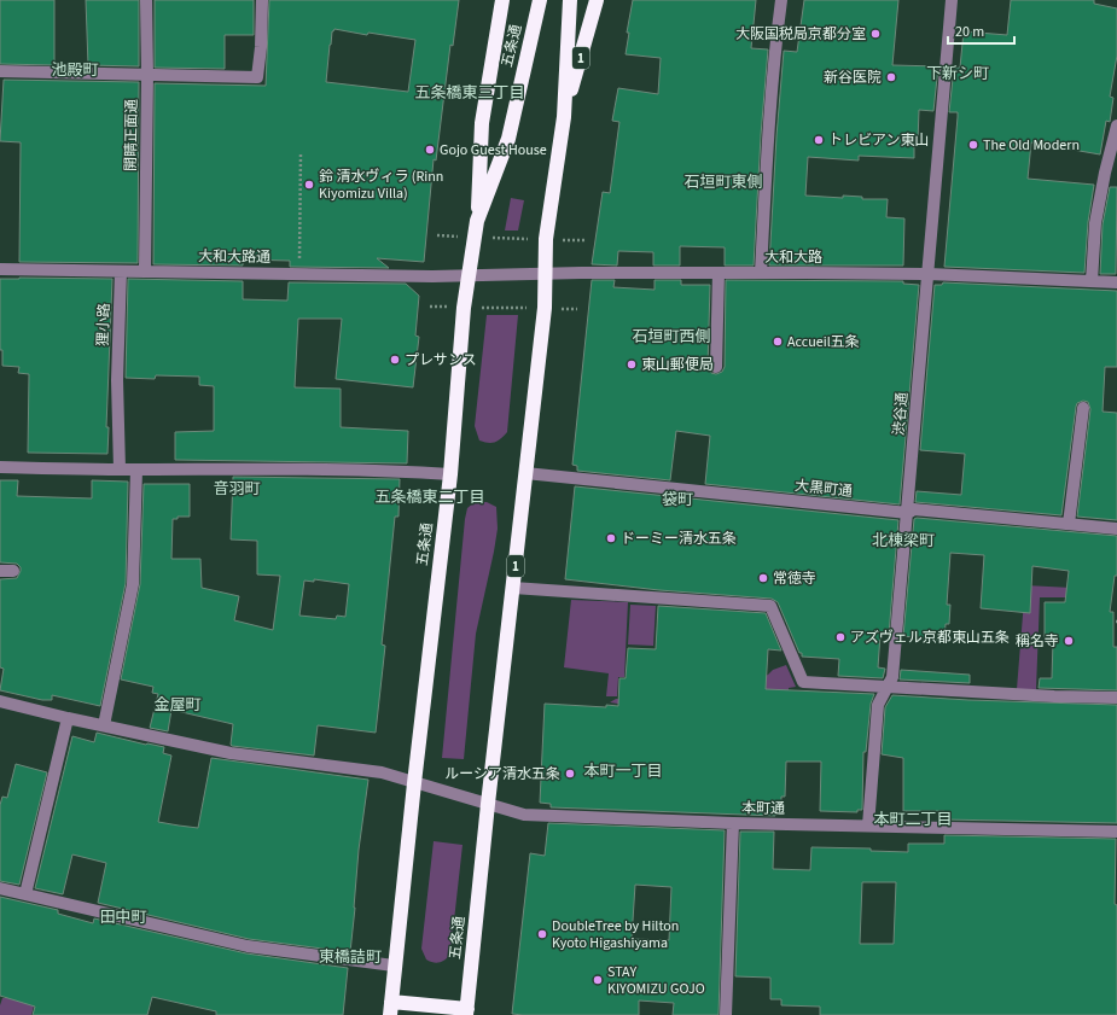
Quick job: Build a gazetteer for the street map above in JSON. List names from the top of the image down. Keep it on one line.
{"streets":{"highway":["五条通","1"],"street":["開睛正面通","大和大路通","大和大路","狸小路","渋谷通","大黒町通","本町通"]},"crossings":[["五条通","1"],["五条通","大和大路通"],["五条通","大和大路"],["五条通","大黒町通"],["五条通","本町通"],["開睛正面通","大和大路通"],["大和大路通","大和大路"],["大和大路通","狸小路"],["大和大路","渋谷通"],["渋谷通","大黒町通"],["渋谷通","本町通"]],"districts":["池殿町","下新シ町","五条橋東三丁目","石垣町東側","石垣町西側","音羽町","五条橋東二丁目","袋町","北棟梁町","金屋町","本町一丁目","本町二丁目","田中町","東橋詰町"],"places":["大阪国税局京都分室","新谷医院","トレビアン東山","The Old Modern","Gojo Guest House","鈴 清水ヴィラ (Rinn Kiyomizu Villa)","Accueil五条","プレサンス","東山郵便局","ドーミー清水五条","常徳寺","アズヴェル京都東山五条","稱名寺","ルーシア清水五条","DoubleTree by Hilton Kyoto Higashiyama","STAY KIYOMIZU GOJO"],"scale_bar":"20 m"}
